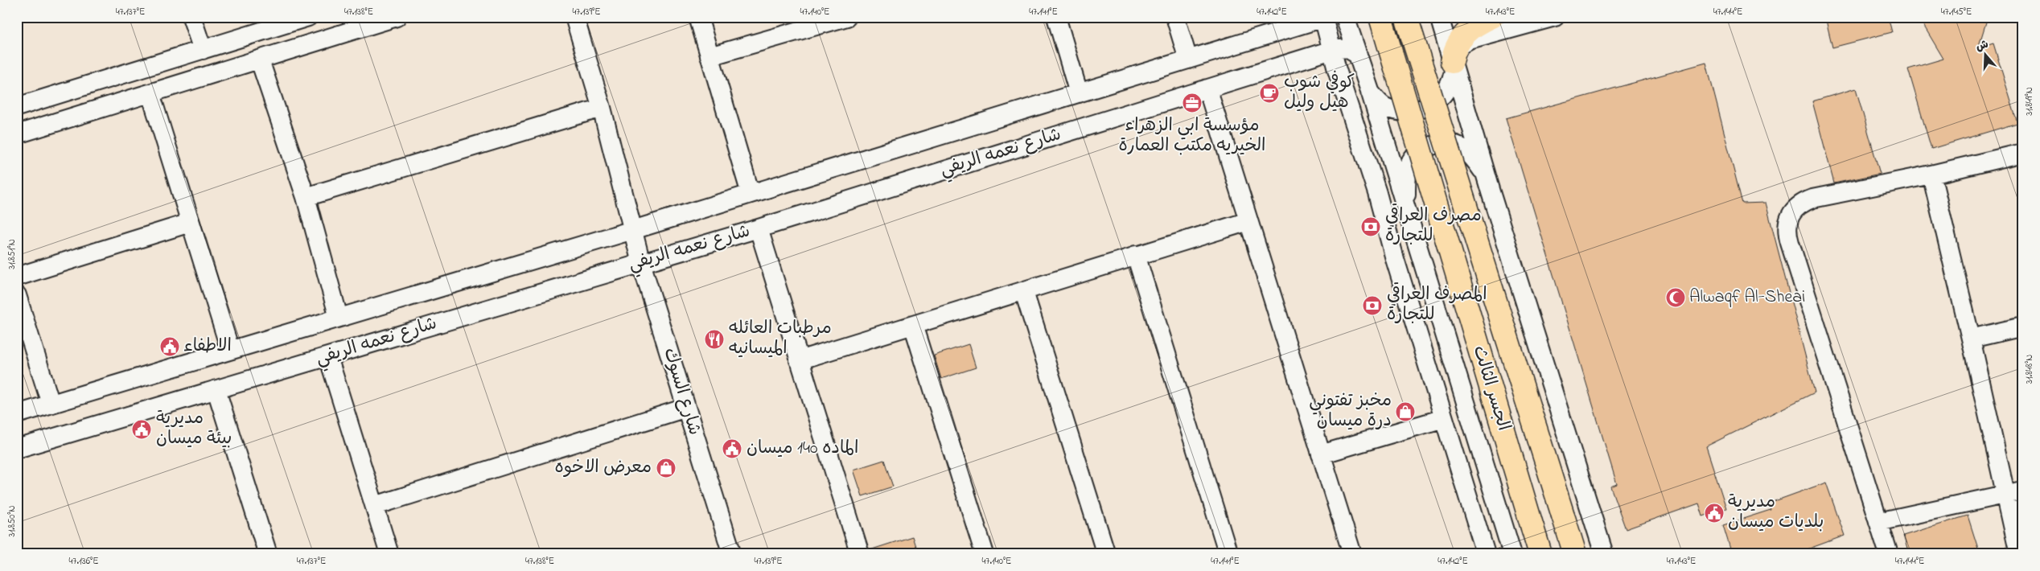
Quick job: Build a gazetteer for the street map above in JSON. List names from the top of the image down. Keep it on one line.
{"streets":{"main road":["الجسر الثالث"],"street":["شارع نعمه الريفي","شارع السوك"]},"crossings":[["شارع نعمه الريفي","شارع السوك"]],"places":{"cafe":["كوفي شوب هيل وليل"],"office":["مؤسسة ابي الزهراء الخيريه مكتب العمارة"],"bank":["مصرف العراقي للتجارة","المصرف العراقي للتجارة"],"mosque":["Alwaqf Al-Sheai"],"restaurant":["مرطبات العائله الميسانيه"],"public building":["الاطفاء","مديرية بيئة ميسان","الماده 140 ميسان","مديرية بلديات ميسان"],"shop":["مخبز تفتوني درة ميسان","معرض الاخوه"]},"north":"top","coordinates":["47.137°E","47.138°E","47.139°E","47.140°E","47.141°E","47.142°E","47.143°E","47.144°E","47.145°E","31.849°N","31.851°N","31.848°N","31.850°N","47.136°E"]}
